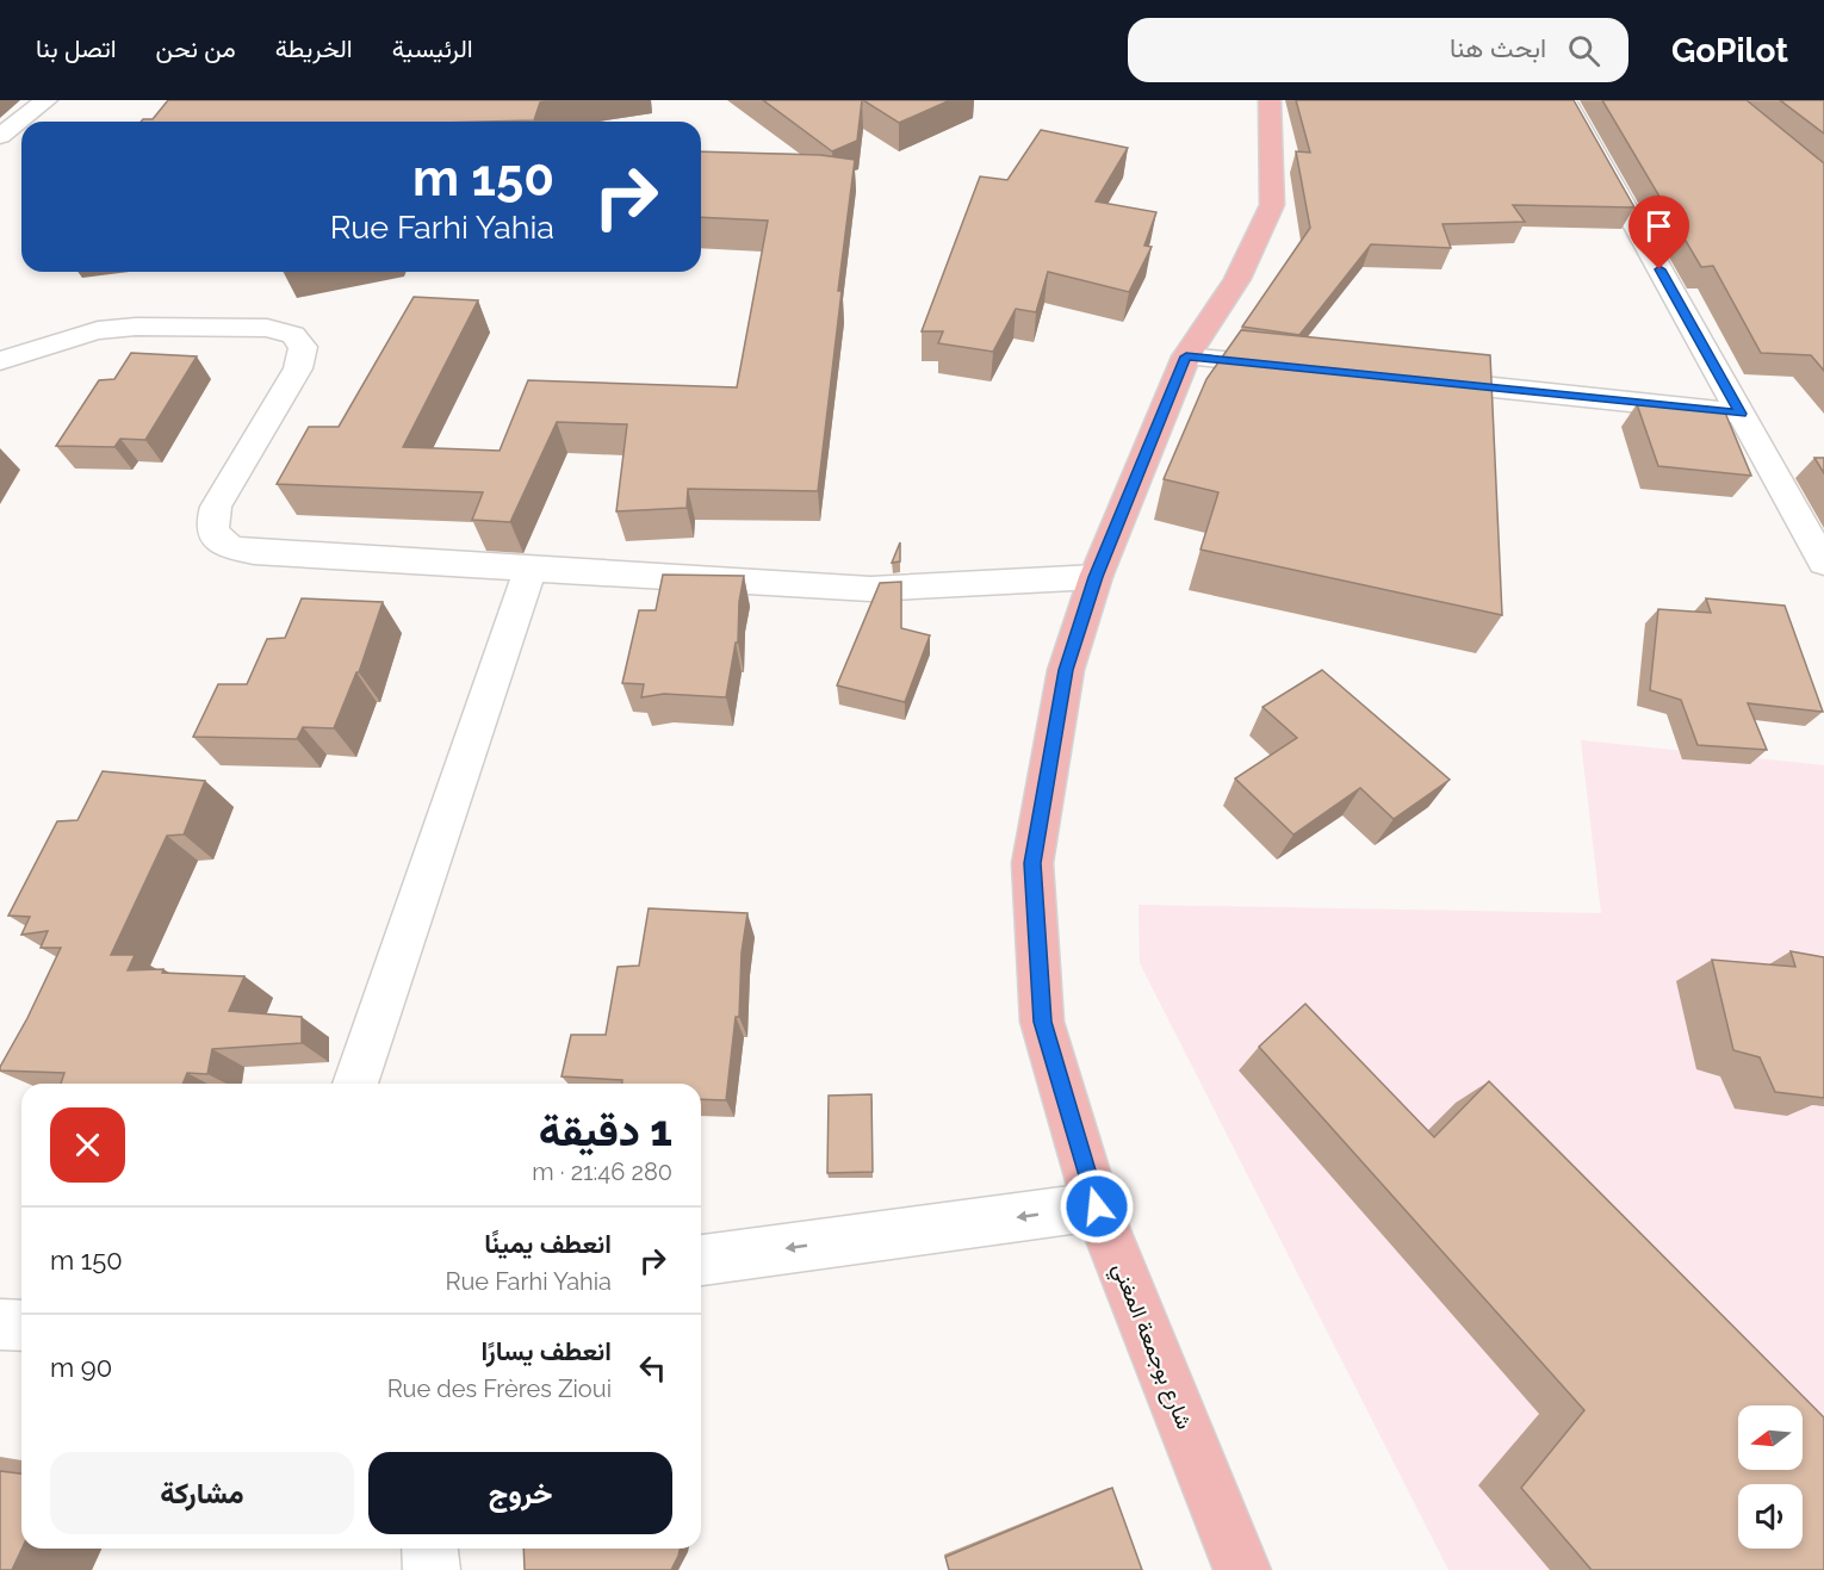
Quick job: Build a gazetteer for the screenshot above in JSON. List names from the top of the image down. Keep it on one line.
{"streets":{"main road":["شارع بوجمعة المغني"]},"north":"left","page":{"header":"GoPilot","search":"ابحث هنا","nav":["الرئيسية","الخريطة","من نحن","اتصل بنا"],"turn":["150 m","Rue Farhi Yahia"],"heading":["1 دقيقة","280 m · 21:46"],"list":[{"name":"انعطف يمينًا","note":"Rue Farhi Yahia","value":"150 m"},{"name":"انعطف يسارًا","note":"Rue des Frères Zioui","value":"90 m"}],"buttons":["خروج","مشاركة"]}}
